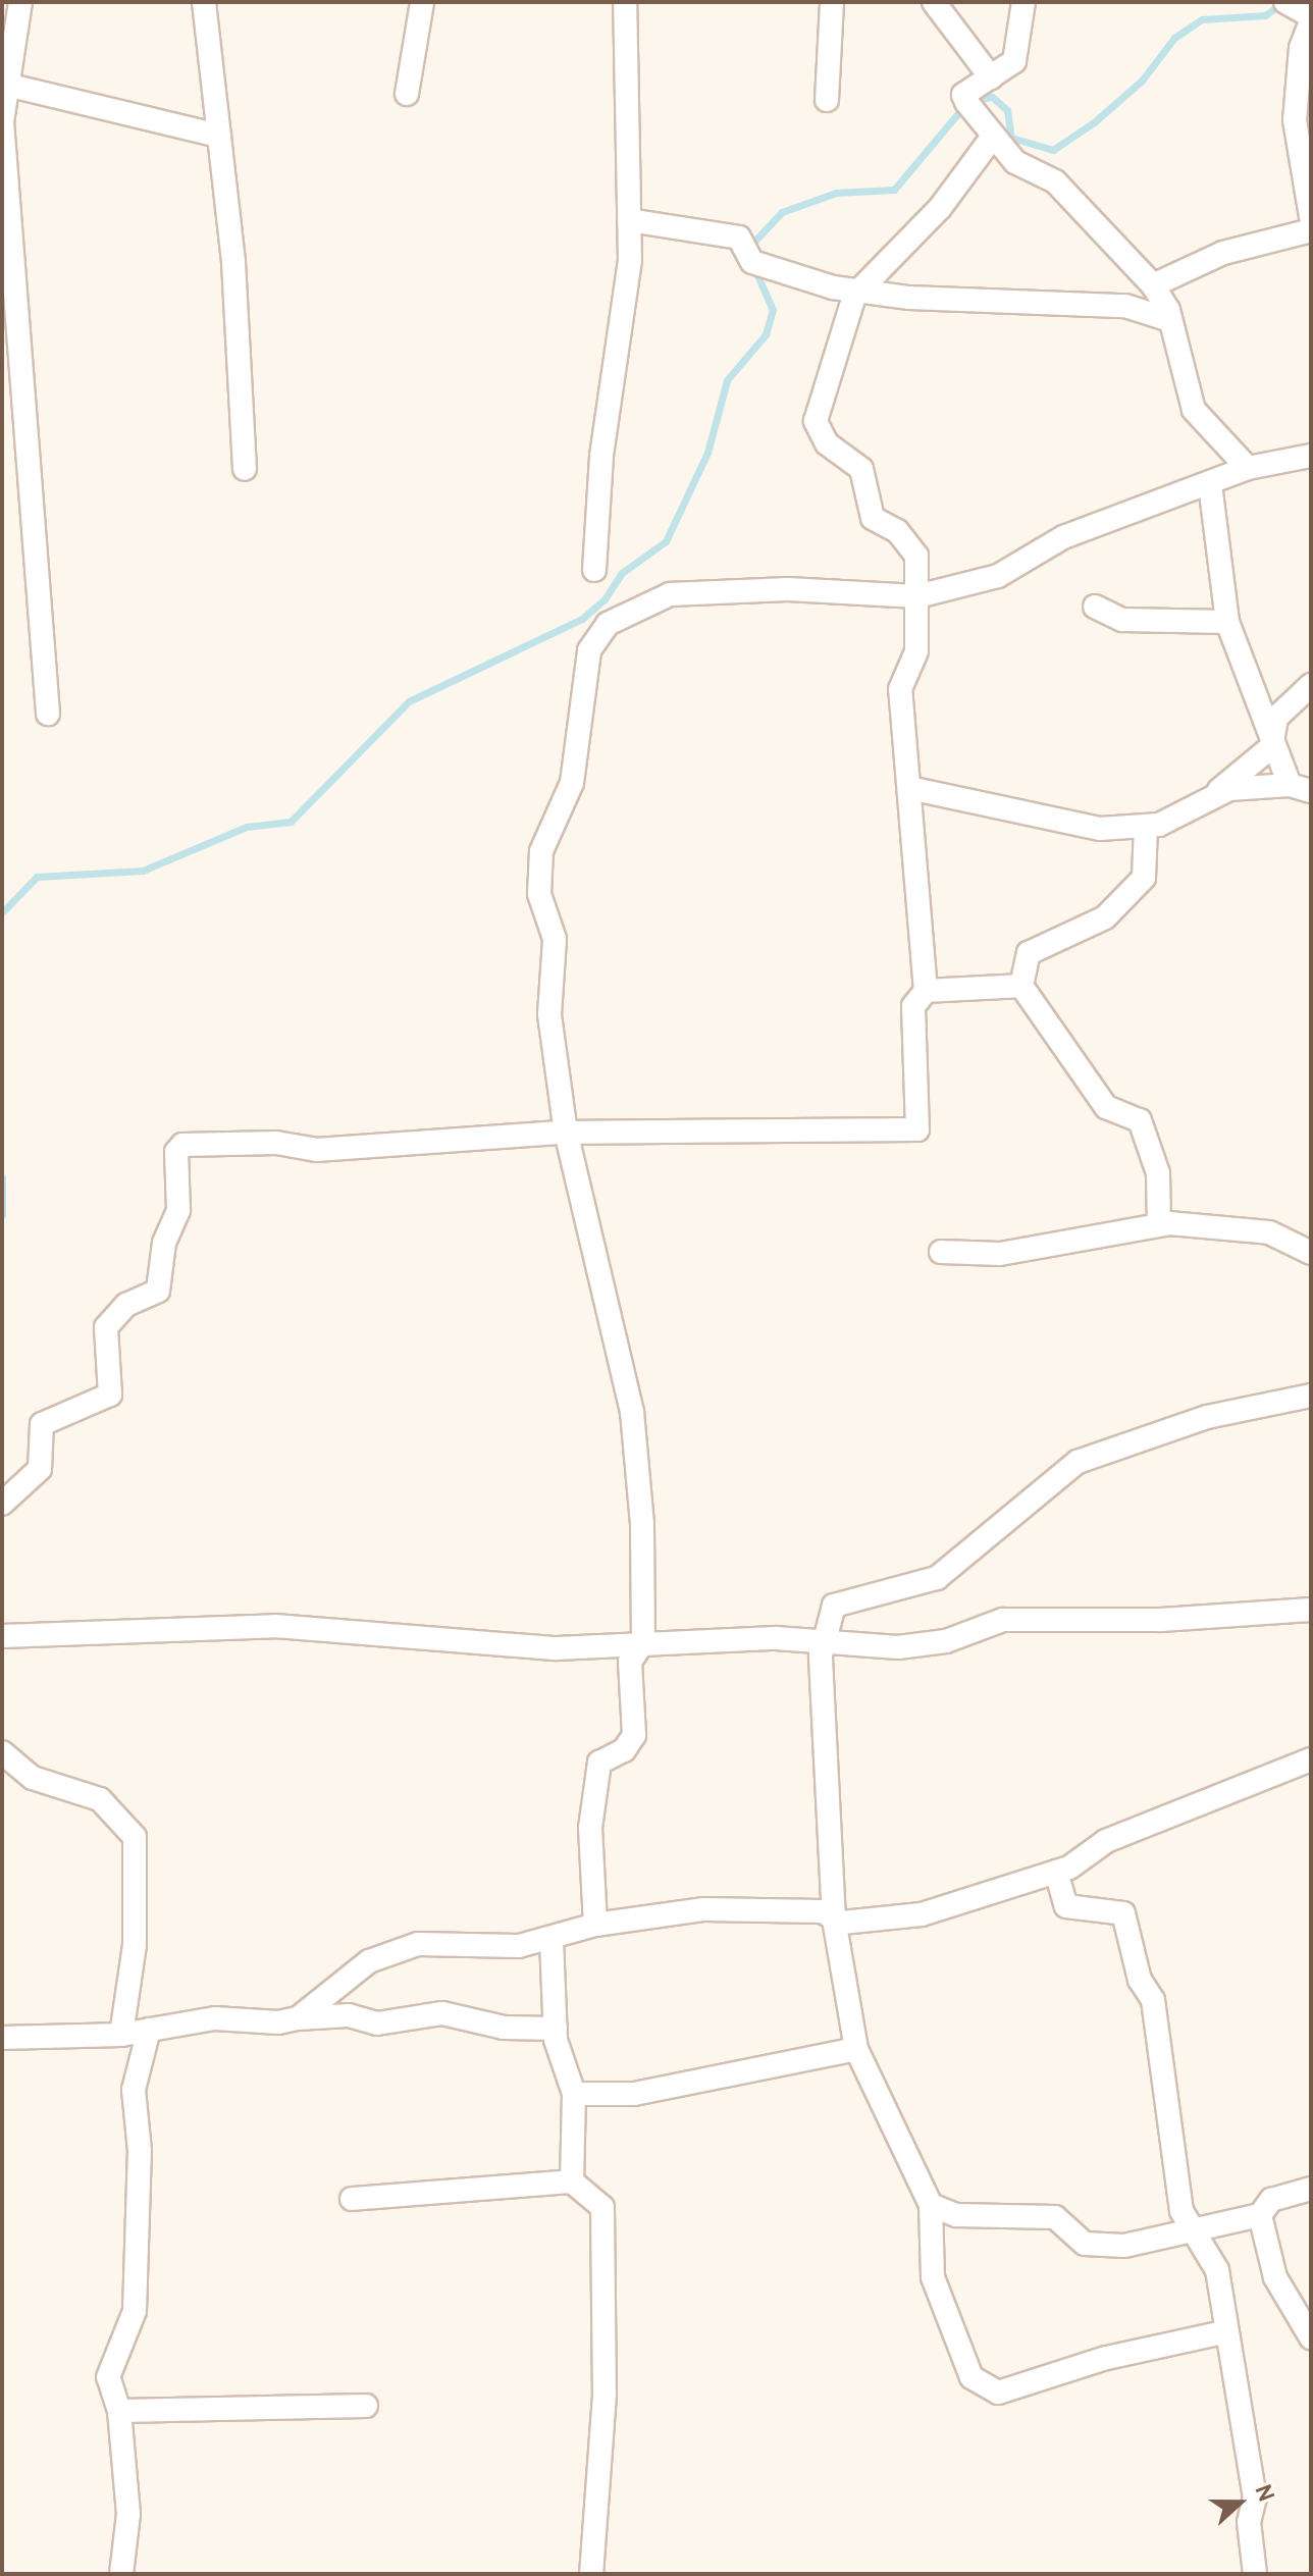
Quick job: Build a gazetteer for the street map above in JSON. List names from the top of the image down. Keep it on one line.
{"north":"right"}
